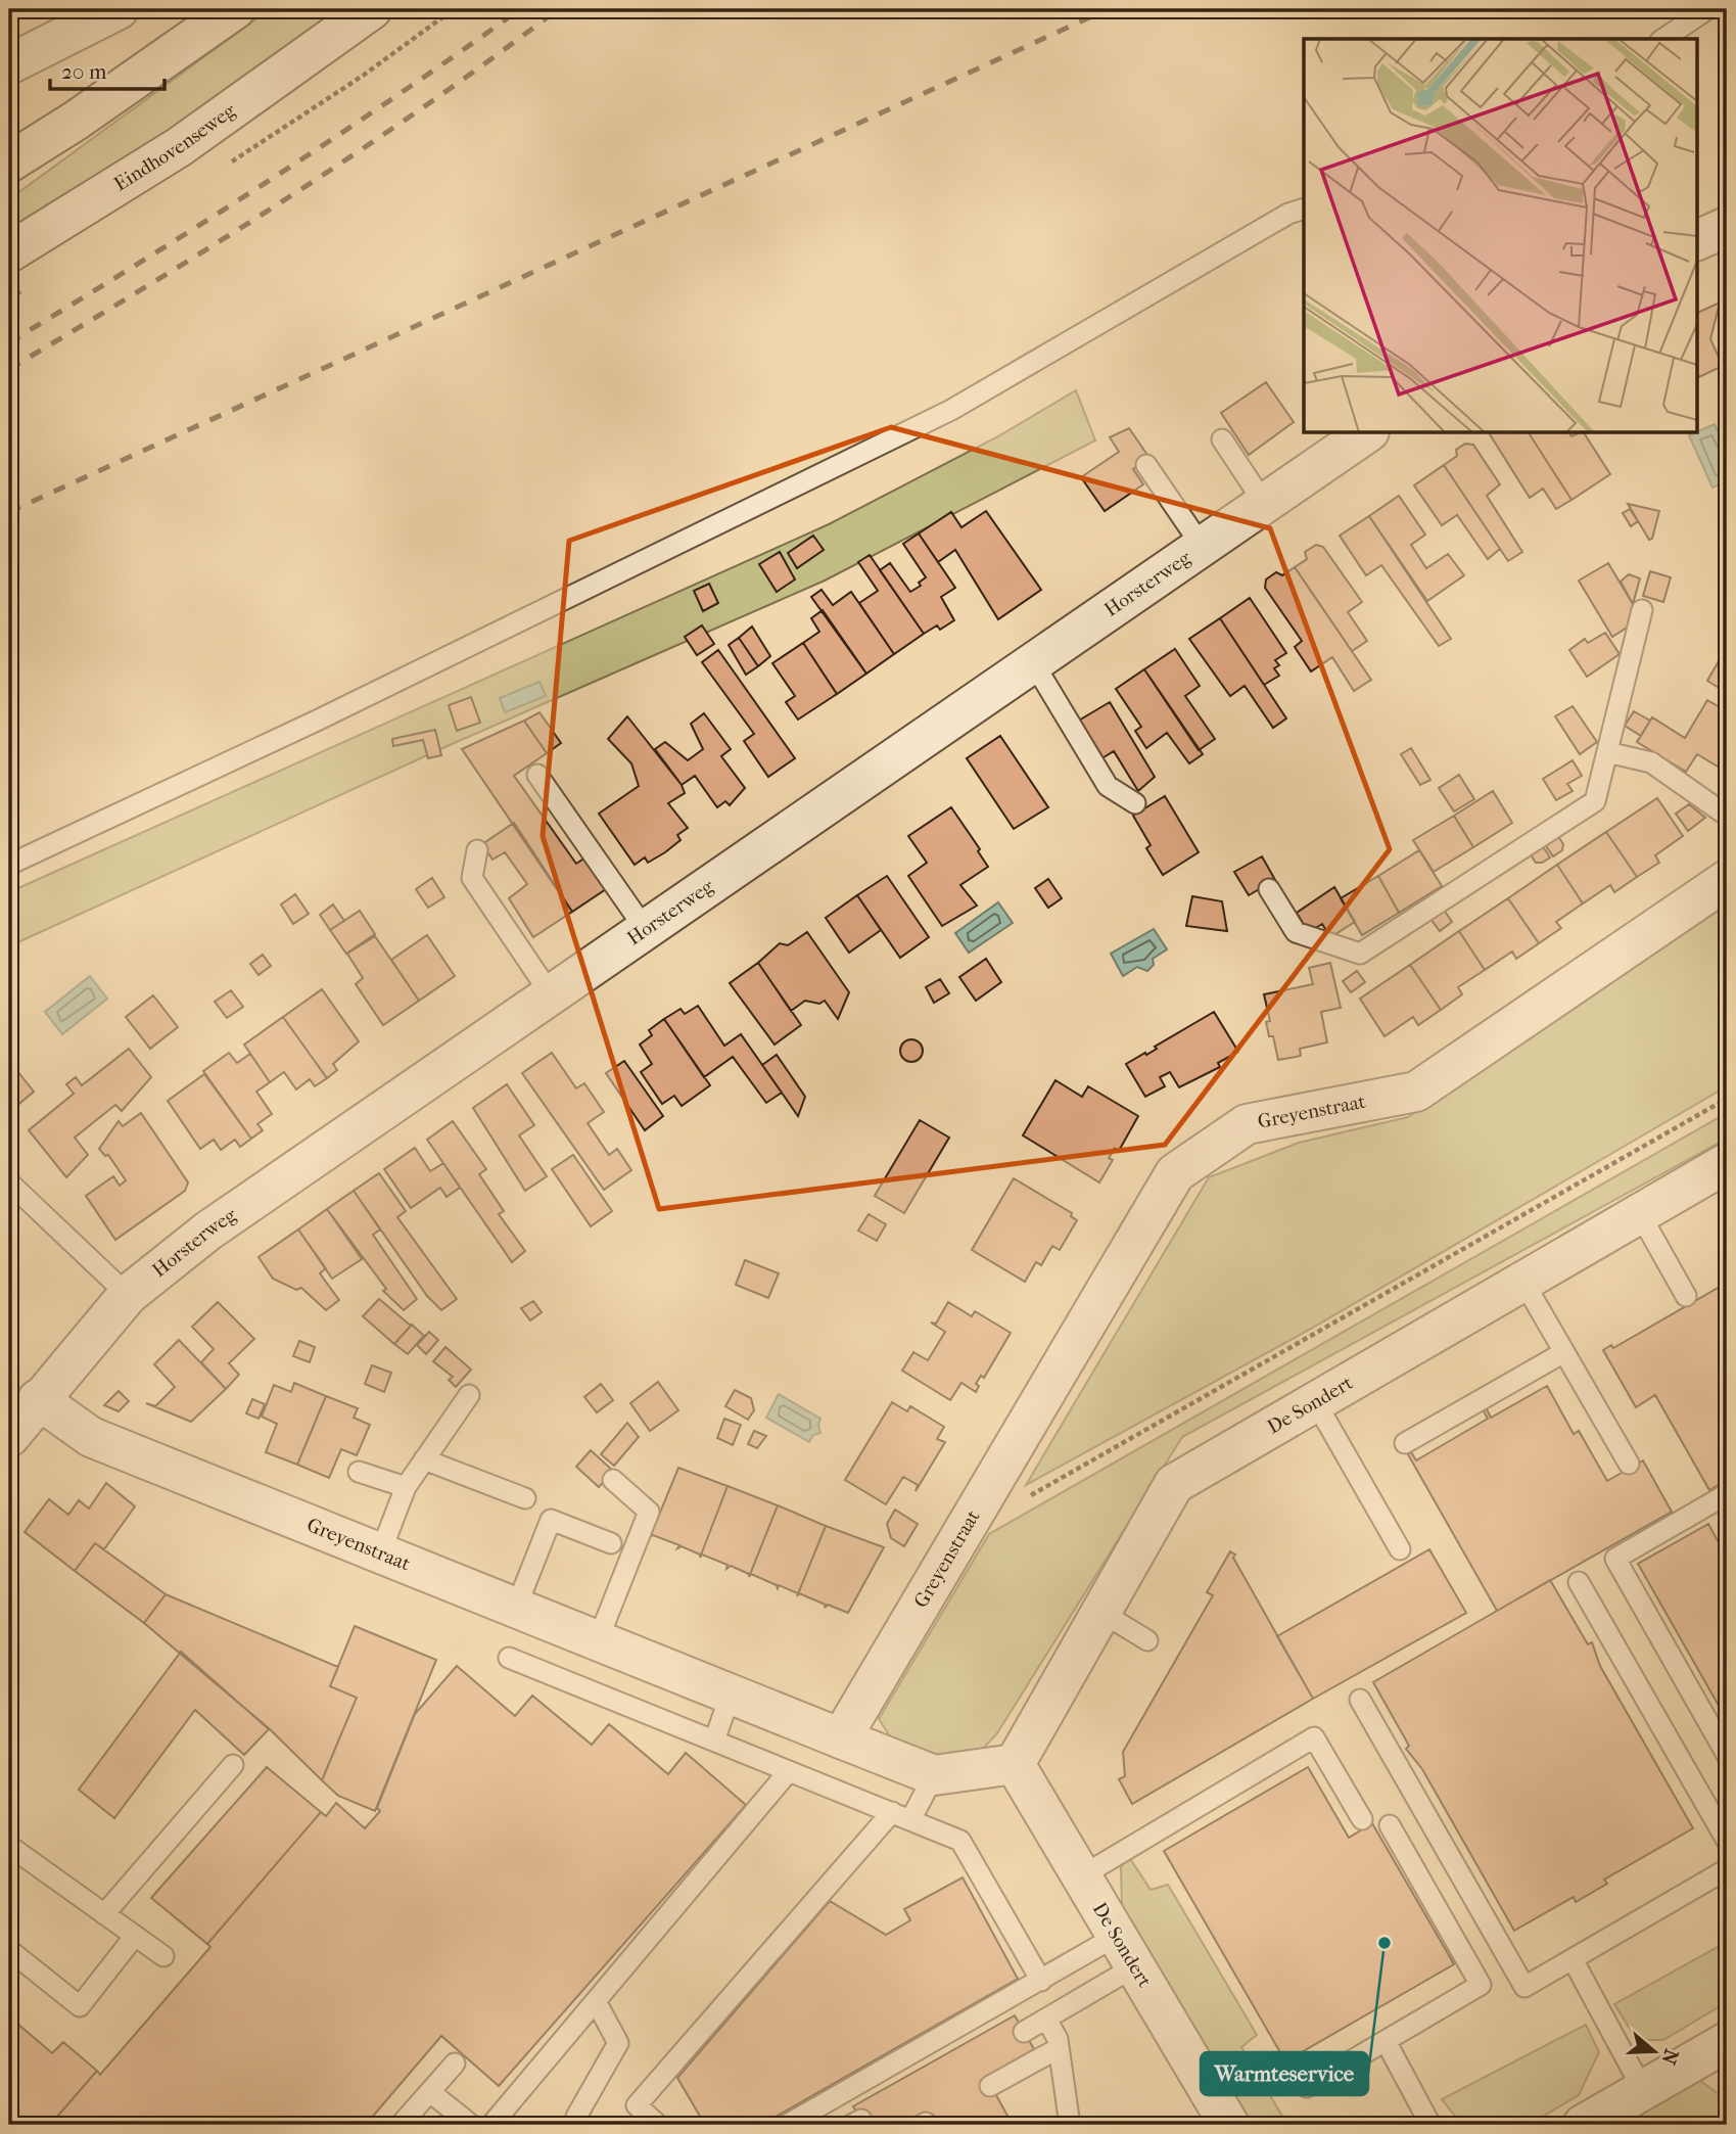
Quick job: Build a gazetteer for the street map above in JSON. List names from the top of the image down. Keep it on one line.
{"streets":{"street":["Eindhovenseweg","Horsterweg","Greyenstraat","De Sondert"]},"crossings":[["Horsterweg","Greyenstraat"]],"places":["Warmteservice"],"scale_bar":"20 m","north":"right"}
